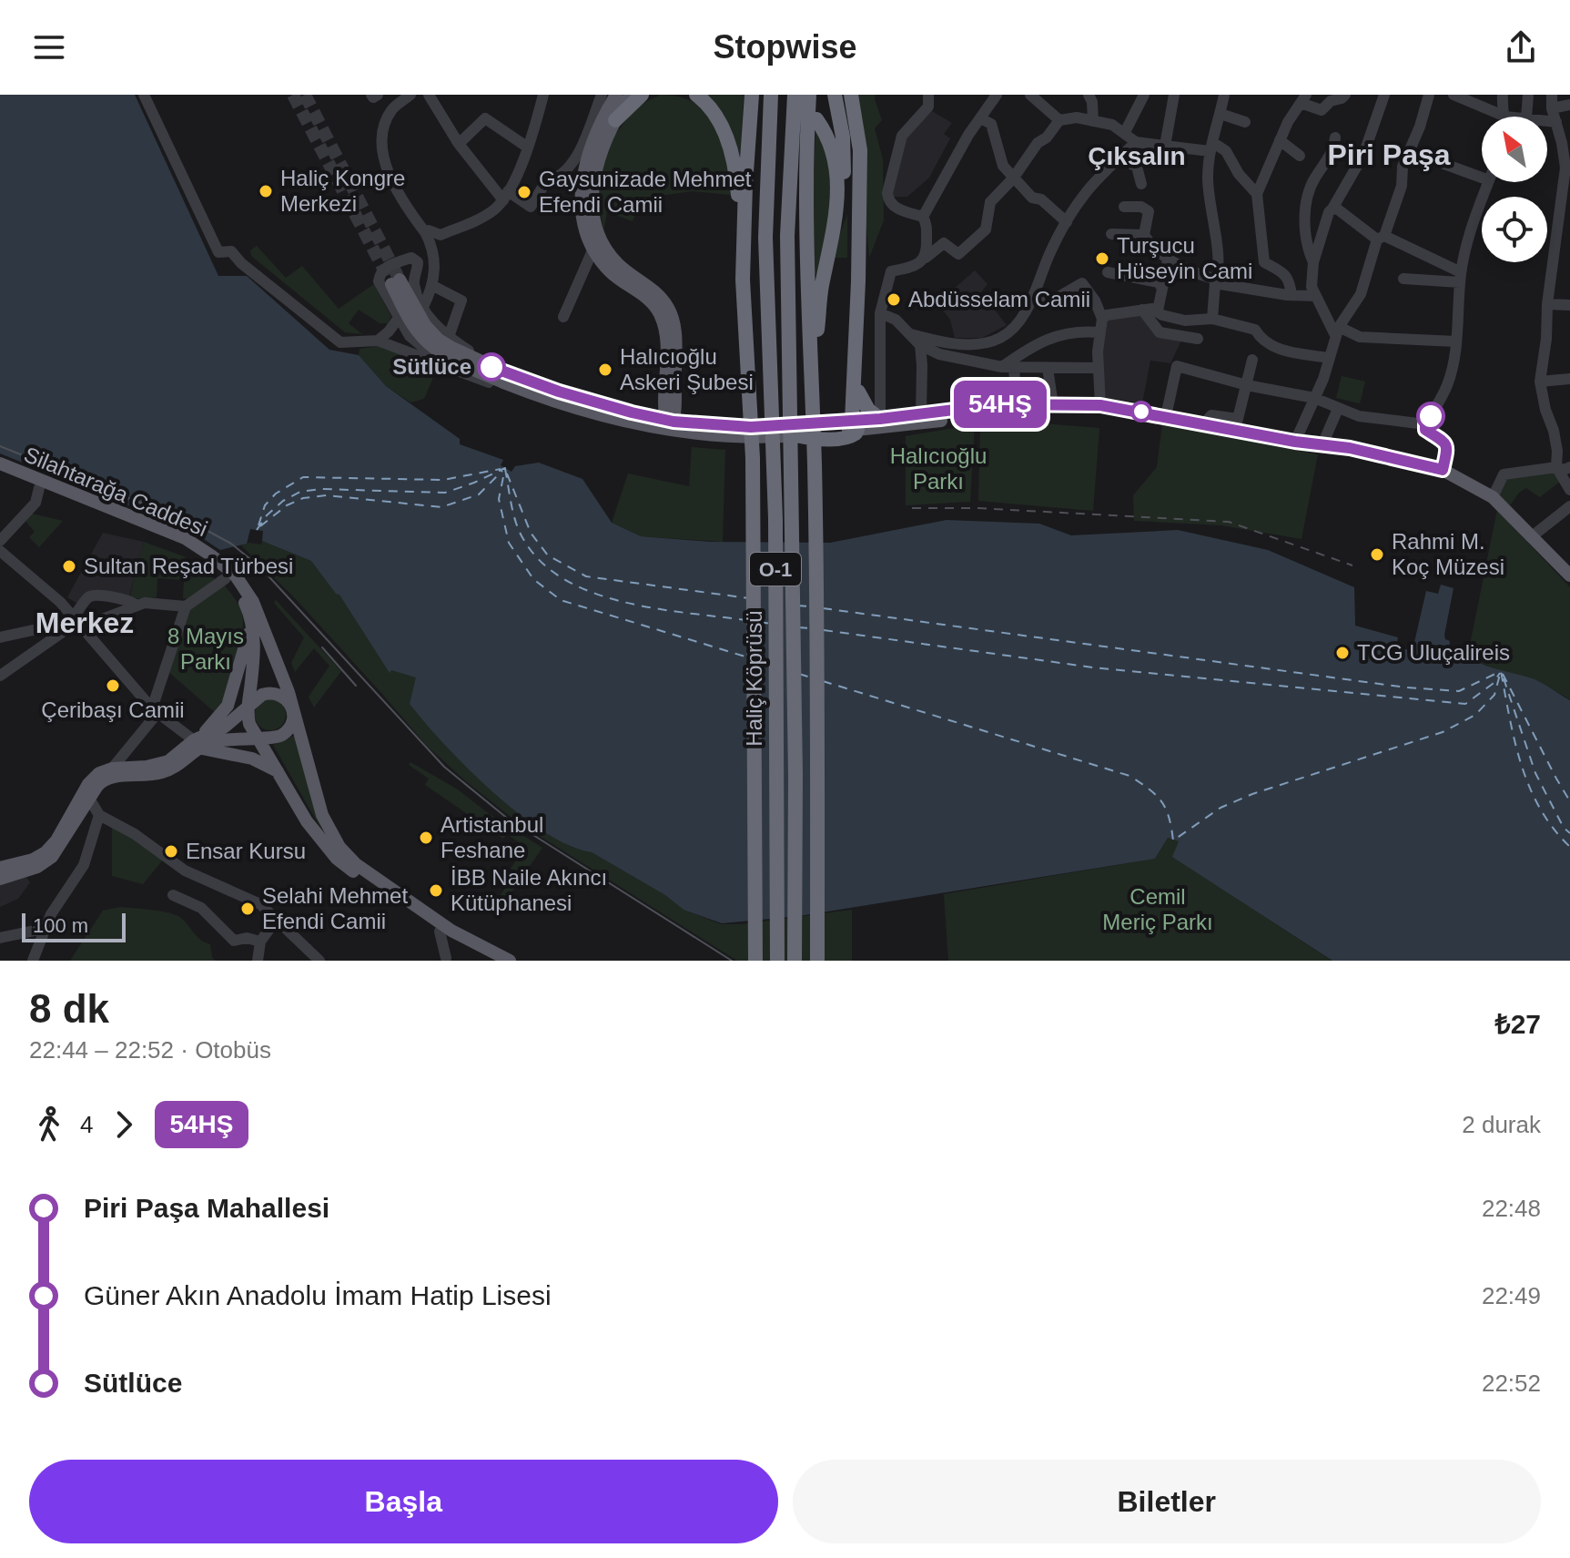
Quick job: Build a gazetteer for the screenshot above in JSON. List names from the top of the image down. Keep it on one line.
{"streets":{"highway":["O-1","Haliç Köprüsü"],"main road":["Silahtarağa Caddesi"]},"districts":["Piri Paşa","Çıksalın","Merkez"],"parks":["Halıcıoğlu Parkı","8 Mayıs Parkı","Cemil Meriç Parkı"],"places":["Haliç Kongre Merkezi","Gaysunizade Mehmet Efendi Camii","Turşucu Hüseyin Cami","Abdüsselam Camii","Sütlüce","Halıcıoğlu Askeri Şubesi","Rahmi M. Koç Müzesi","Sultan Reşad Türbesi","TCG Uluçalireis","Çeribaşı Camii","Artistanbul Feshane","Ensar Kursu","İBB Naile Akıncı Kütüphanesi","Selahi Mehmet Efendi Camii"],"lines":["bus line 54HŞ"],"scale_bar":"100 m","north":"top left","page":{"header":"Stopwise","on_map":"54HŞ","scale":"100 m","heading":["8 dk","22:44 – 22:52 · Otobüs","₺27"],"legs":["4","54HŞ","2 durak"],"list":[{"name":"Piri Paşa Mahallesi","value":"22:48"},{"name":"Güner Akın Anadolu İmam Hatip Lisesi","value":"22:49"},{"name":"Sütlüce","value":"22:52"}],"buttons":["Başla","Biletler"]}}
